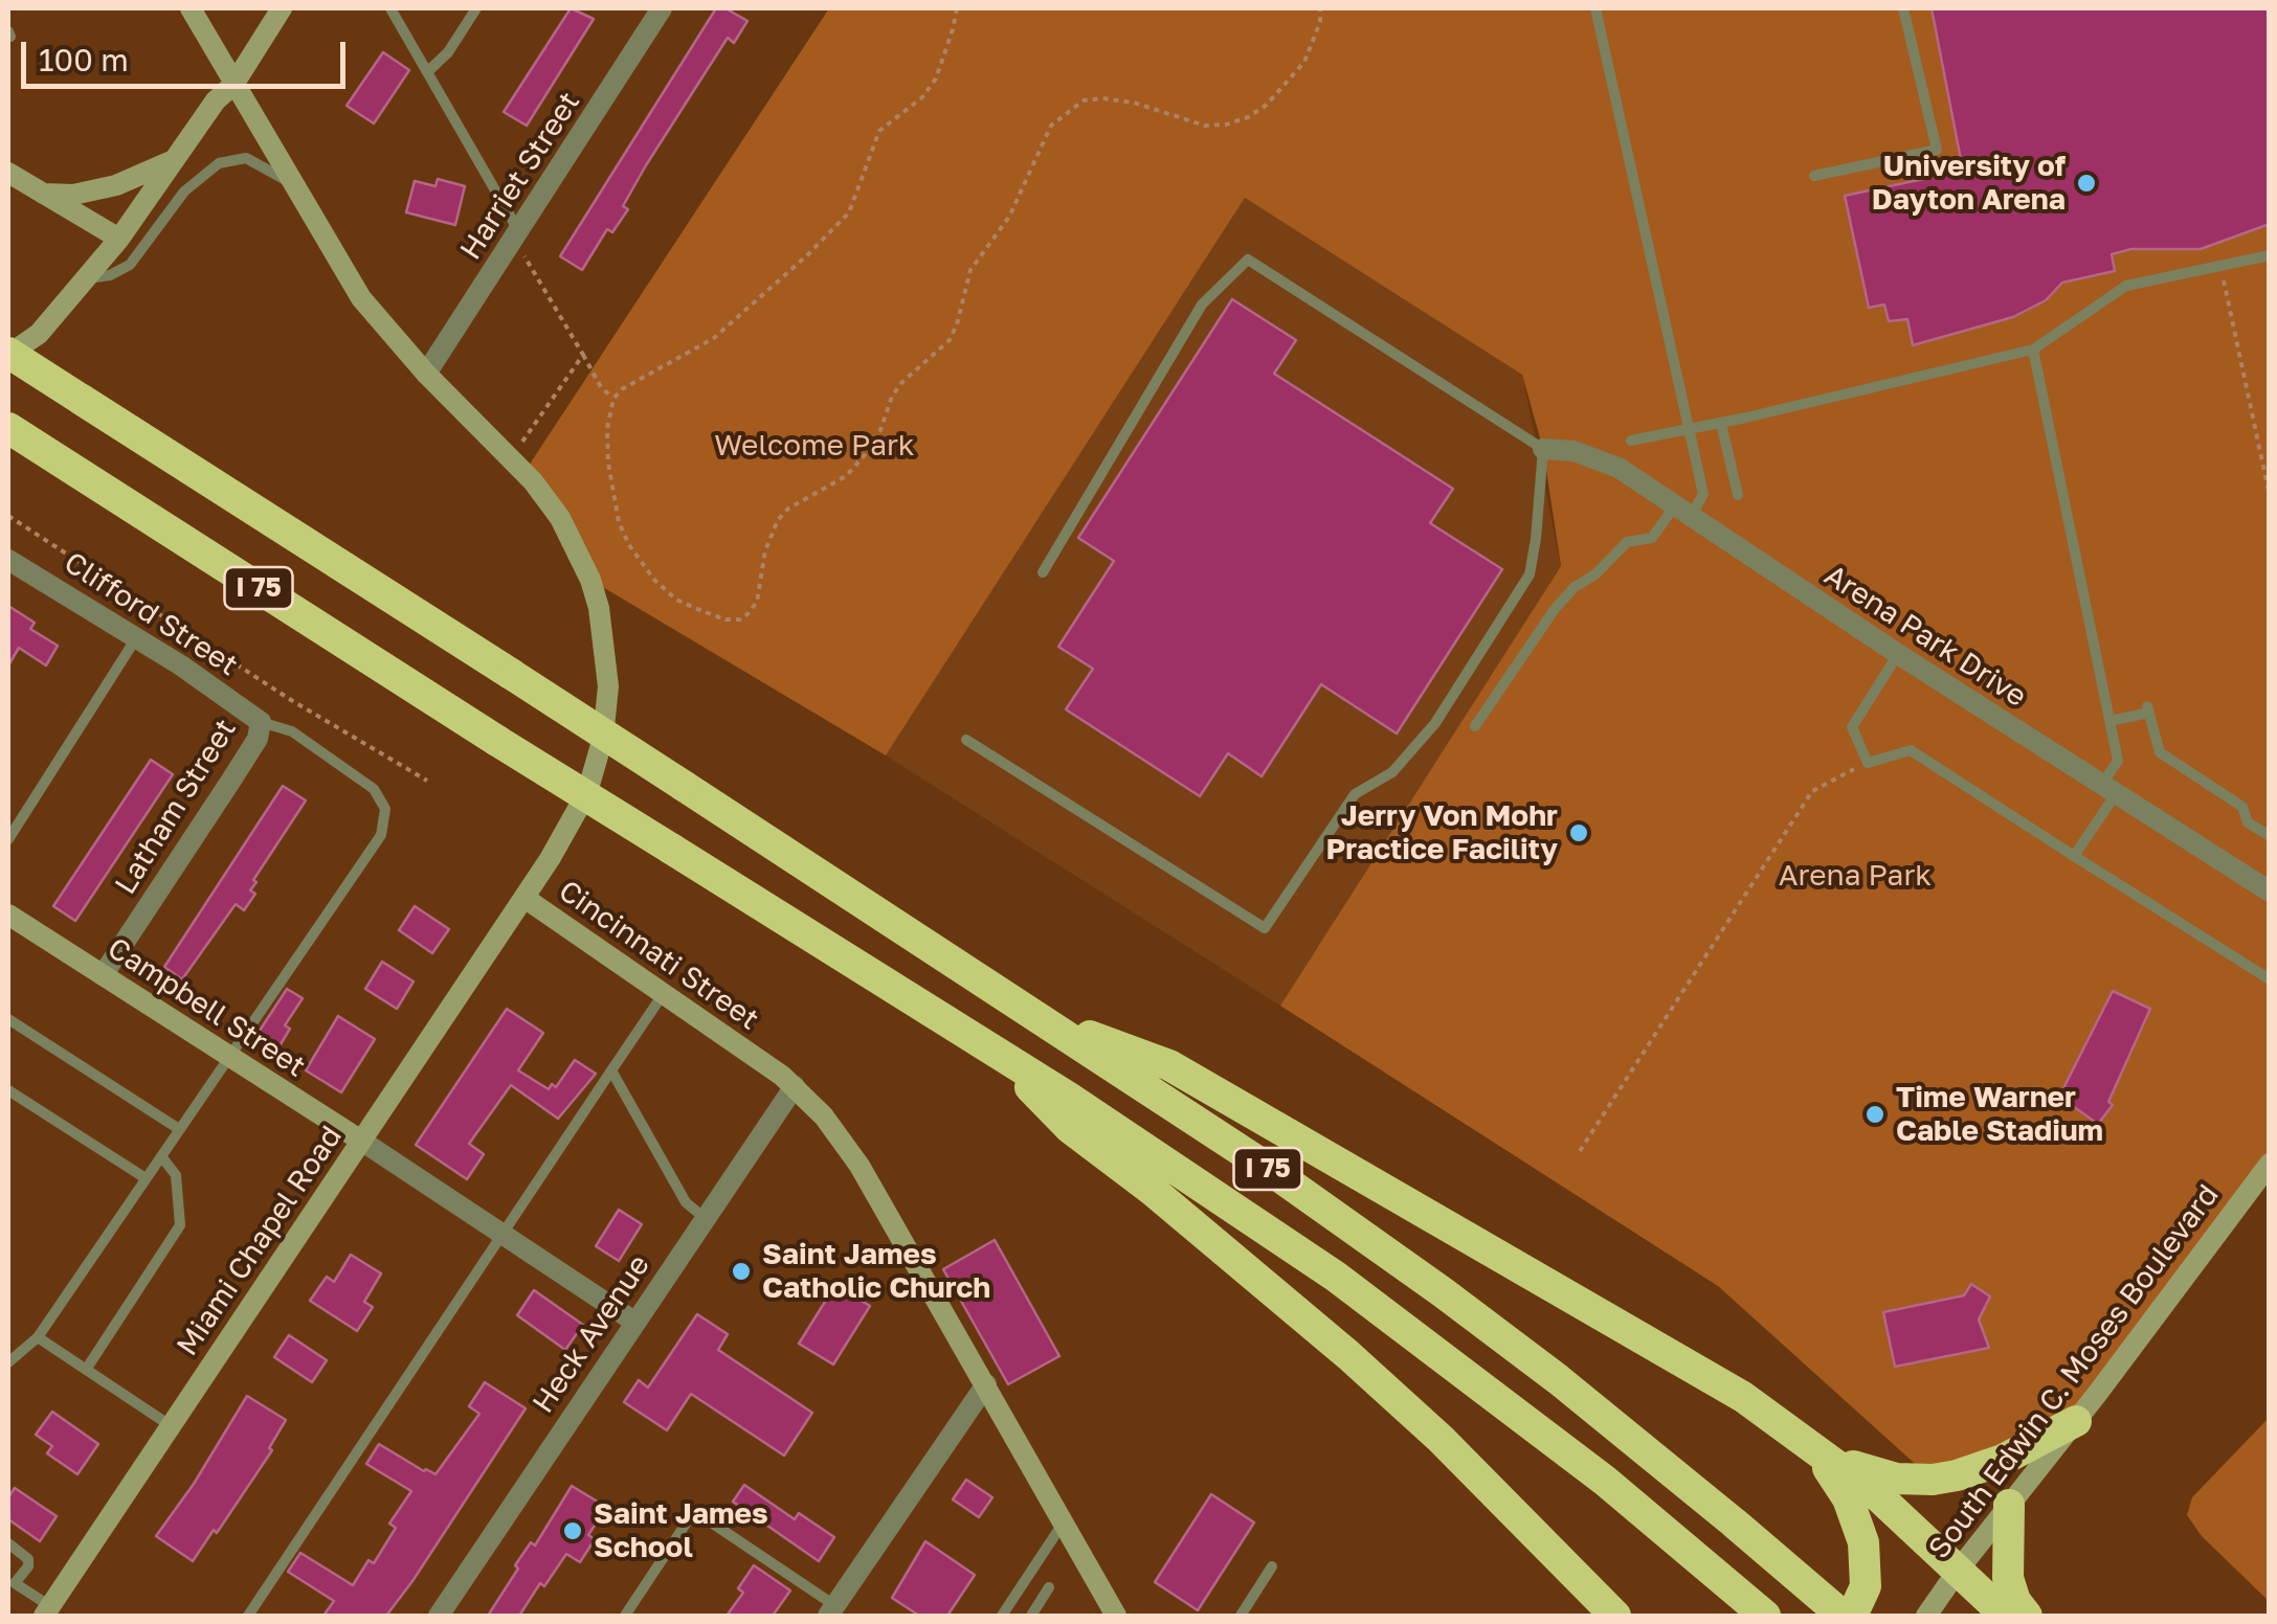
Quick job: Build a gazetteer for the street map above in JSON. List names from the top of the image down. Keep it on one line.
{"streets":{"highway":["I 75"],"street":["Harriet Street","Clifford Street","Arena Park Drive","Latham Street","Cincinnati Street","Campbell Street","Miami Chapel Road","Heck Avenue","South Edwin C. Moses Boulevard"]},"crossings":[["Harriet Street","Cincinnati Street"],["Clifford Street","Latham Street"],["Latham Street","Campbell Street"],["Cincinnati Street","Miami Chapel Road"],["Cincinnati Street","Heck Avenue"],["Campbell Street","Miami Chapel Road"],["Campbell Street","Heck Avenue"]],"parks":["Welcome Park","Arena Park"],"places":["University of Dayton Arena","Jerry Von Mohr Practice Facility","Time Warner Cable Stadium","Saint James Catholic Church","Saint James School"],"scale_bar":"100 m"}
